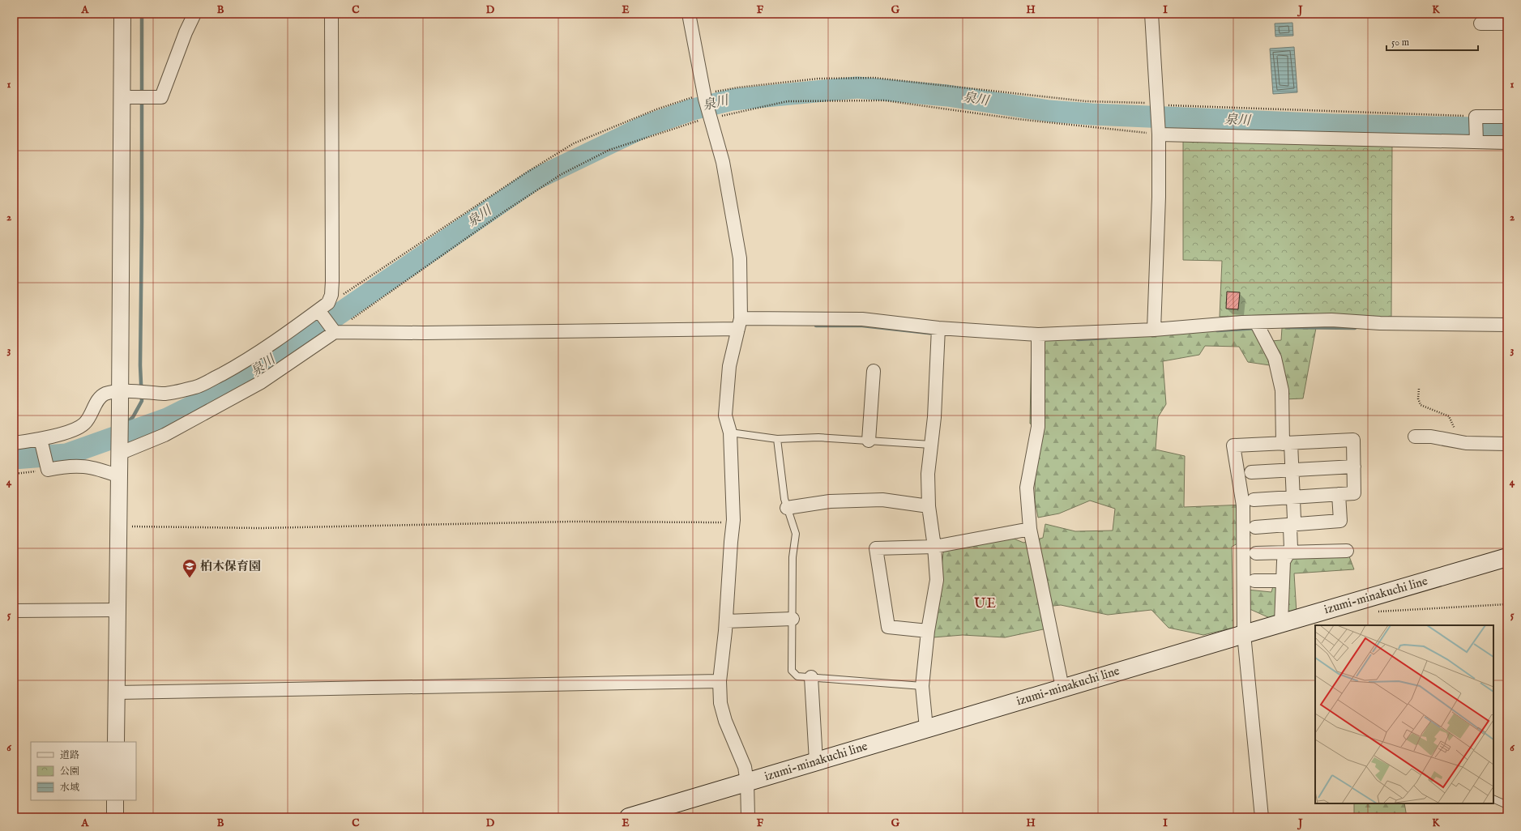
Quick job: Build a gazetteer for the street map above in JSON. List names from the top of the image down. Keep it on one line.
{"streets":{"main road":["izumi-minakuchi line"]},"districts":["UE"],"water":["泉川"],"places":{"school or university":["柏木保育園"]},"legend":["道路","公園","水域"],"scale_bar":"50 m","grid":{"columns":["A","B","C","D","E","F","G","H","I","J","K"],"rows":["1","2","3","4","5","6"]}}
